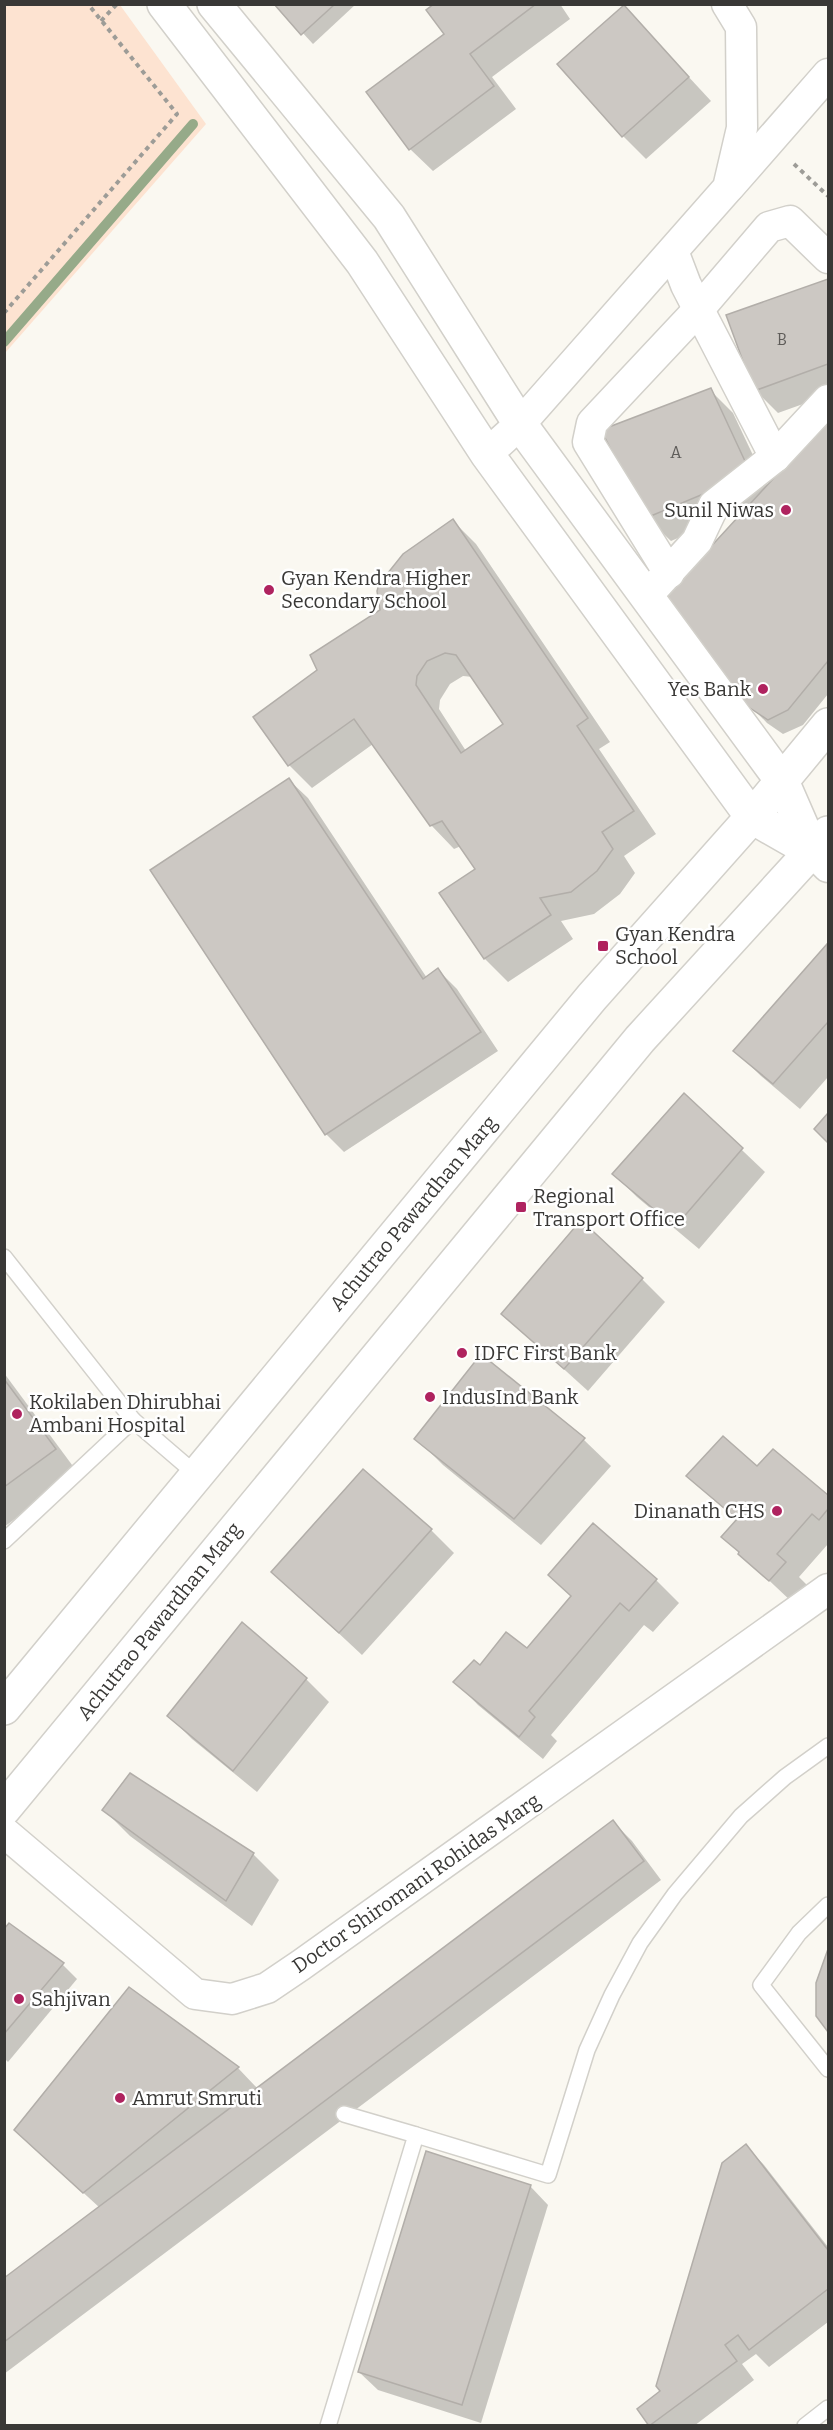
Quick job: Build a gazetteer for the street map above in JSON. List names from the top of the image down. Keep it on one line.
{"streets":{"main road":["Achutrao Pawardhan Marg"],"street":["Doctor Shiromani Rohidas Marg"]},"places":{"other":["Sunil Niwas","Gyan Kendra Higher Secondary School","Yes Bank","IDFC First Bank","IndusInd Bank","Kokilaben Dhirubhai Ambani Hospital","Dinanath CHS","Sahjivan","Amrut Smruti"],"transit":["Gyan Kendra School","Regional Transport Office"]},"house_numbers":["B","A"]}
